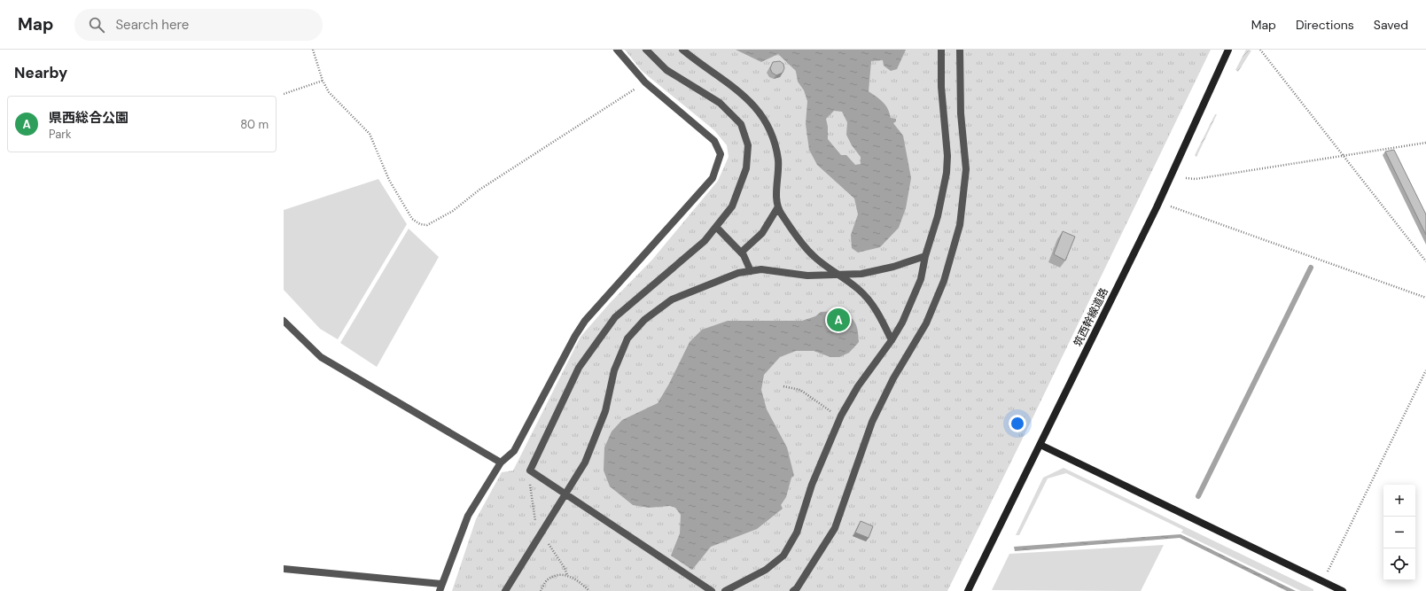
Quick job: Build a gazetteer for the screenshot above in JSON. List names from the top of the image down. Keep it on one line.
{"streets":{"street":["筑西幹線道路"]},"page":{"header":"Map","search":"Search here","nav":["Map","Directions","Saved"],"heading":"Nearby","list":[{"mark":"A","name":"県西総合公園","note":"Park","value":"80 m"}],"pins":"A","map_buttons":["+","−"]}}
